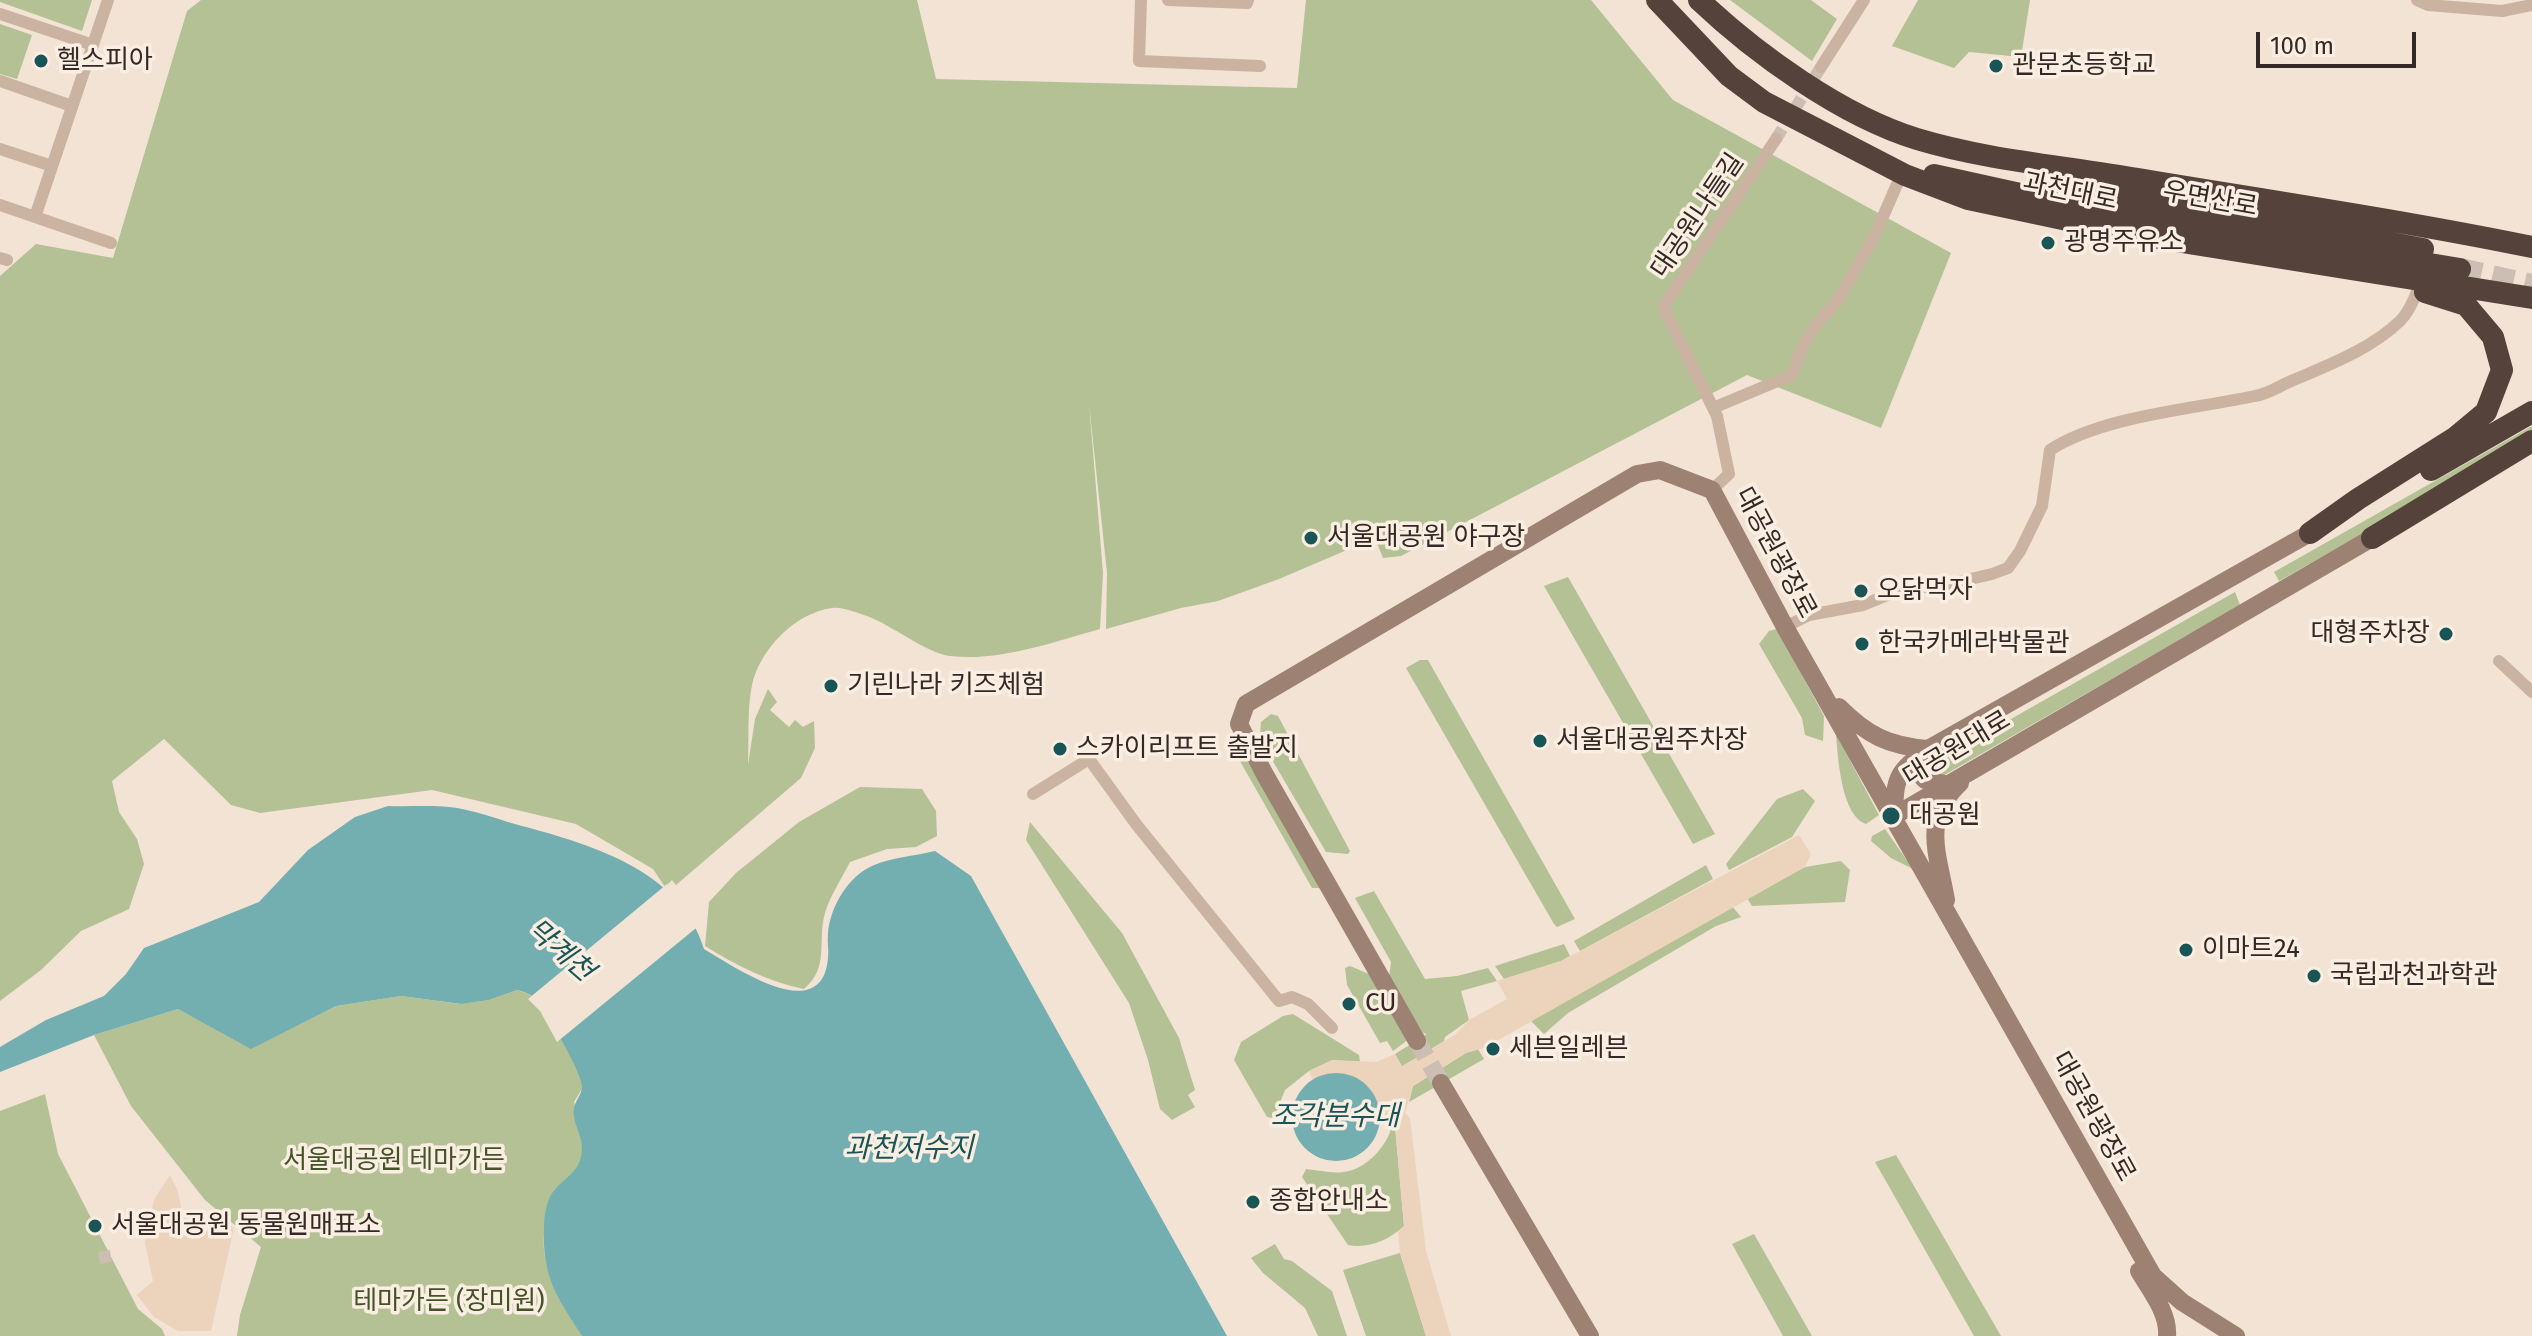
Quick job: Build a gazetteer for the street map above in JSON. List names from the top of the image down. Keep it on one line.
{"streets":{"highway":["과천대로","우면산로"],"street":["대공원나들길","대공원광장로","대공원대로"]},"crossings":[["과천대로","우면산로"],["대공원나들길","대공원광장로"],["대공원광장로","대공원대로"]],"water":["막계천","조각분수대","과천저수지"],"parks":["서울대공원 테마가든","테마가든 (장미원)"],"places":["헬스피아","관문초등학교","광명주유소","서울대공원 야구장","오닭먹자","대형주차장","한국카메라박물관","기린나라 키즈체험","서울대공원주차장","스카이리프트 출발지","대공원","이마트24","국립과천과학관","CU","세븐일레븐","종합안내소","서울대공원 동물원매표소"],"scale_bar":"100 m"}
